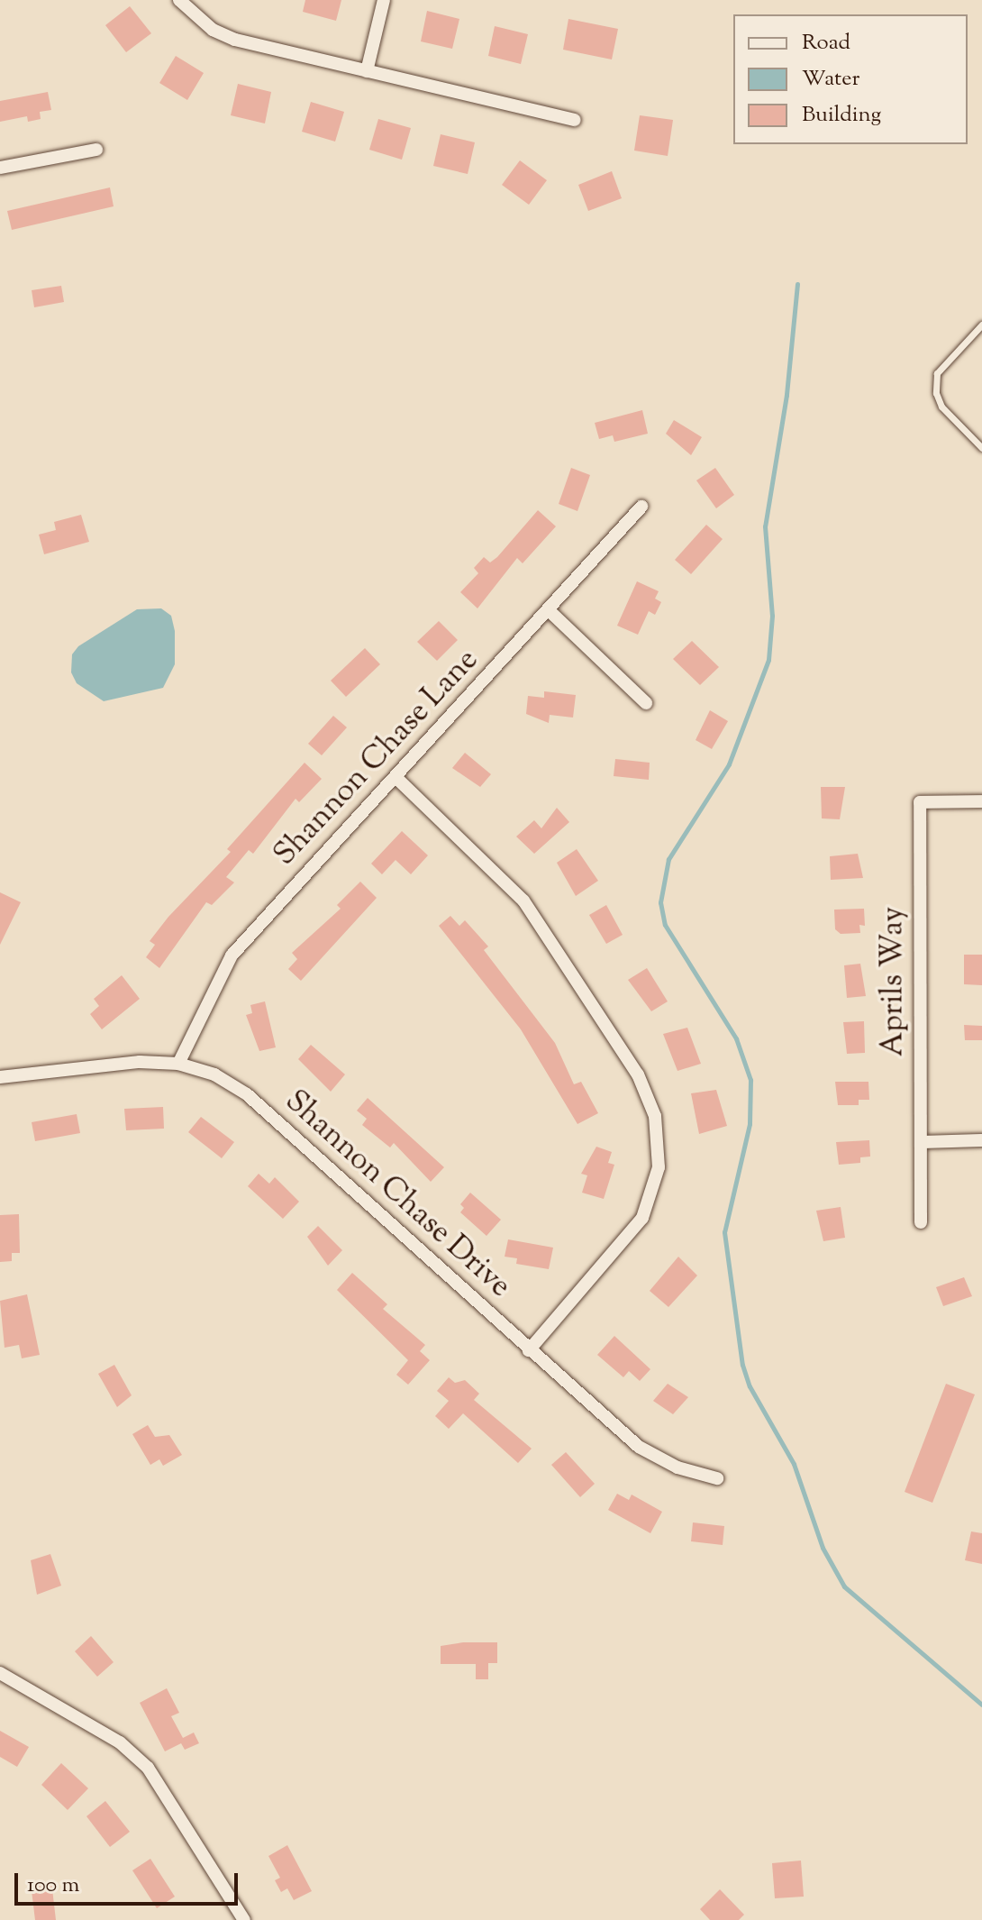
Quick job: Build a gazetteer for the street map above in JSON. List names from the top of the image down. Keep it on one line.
{"streets":{"street":["Shannon Chase Lane","Aprils Way","Shannon Chase Drive"]},"crossings":[["Shannon Chase Lane","Shannon Chase Drive"]],"legend":["Road","Water","Building"],"scale_bar":"100 m"}
